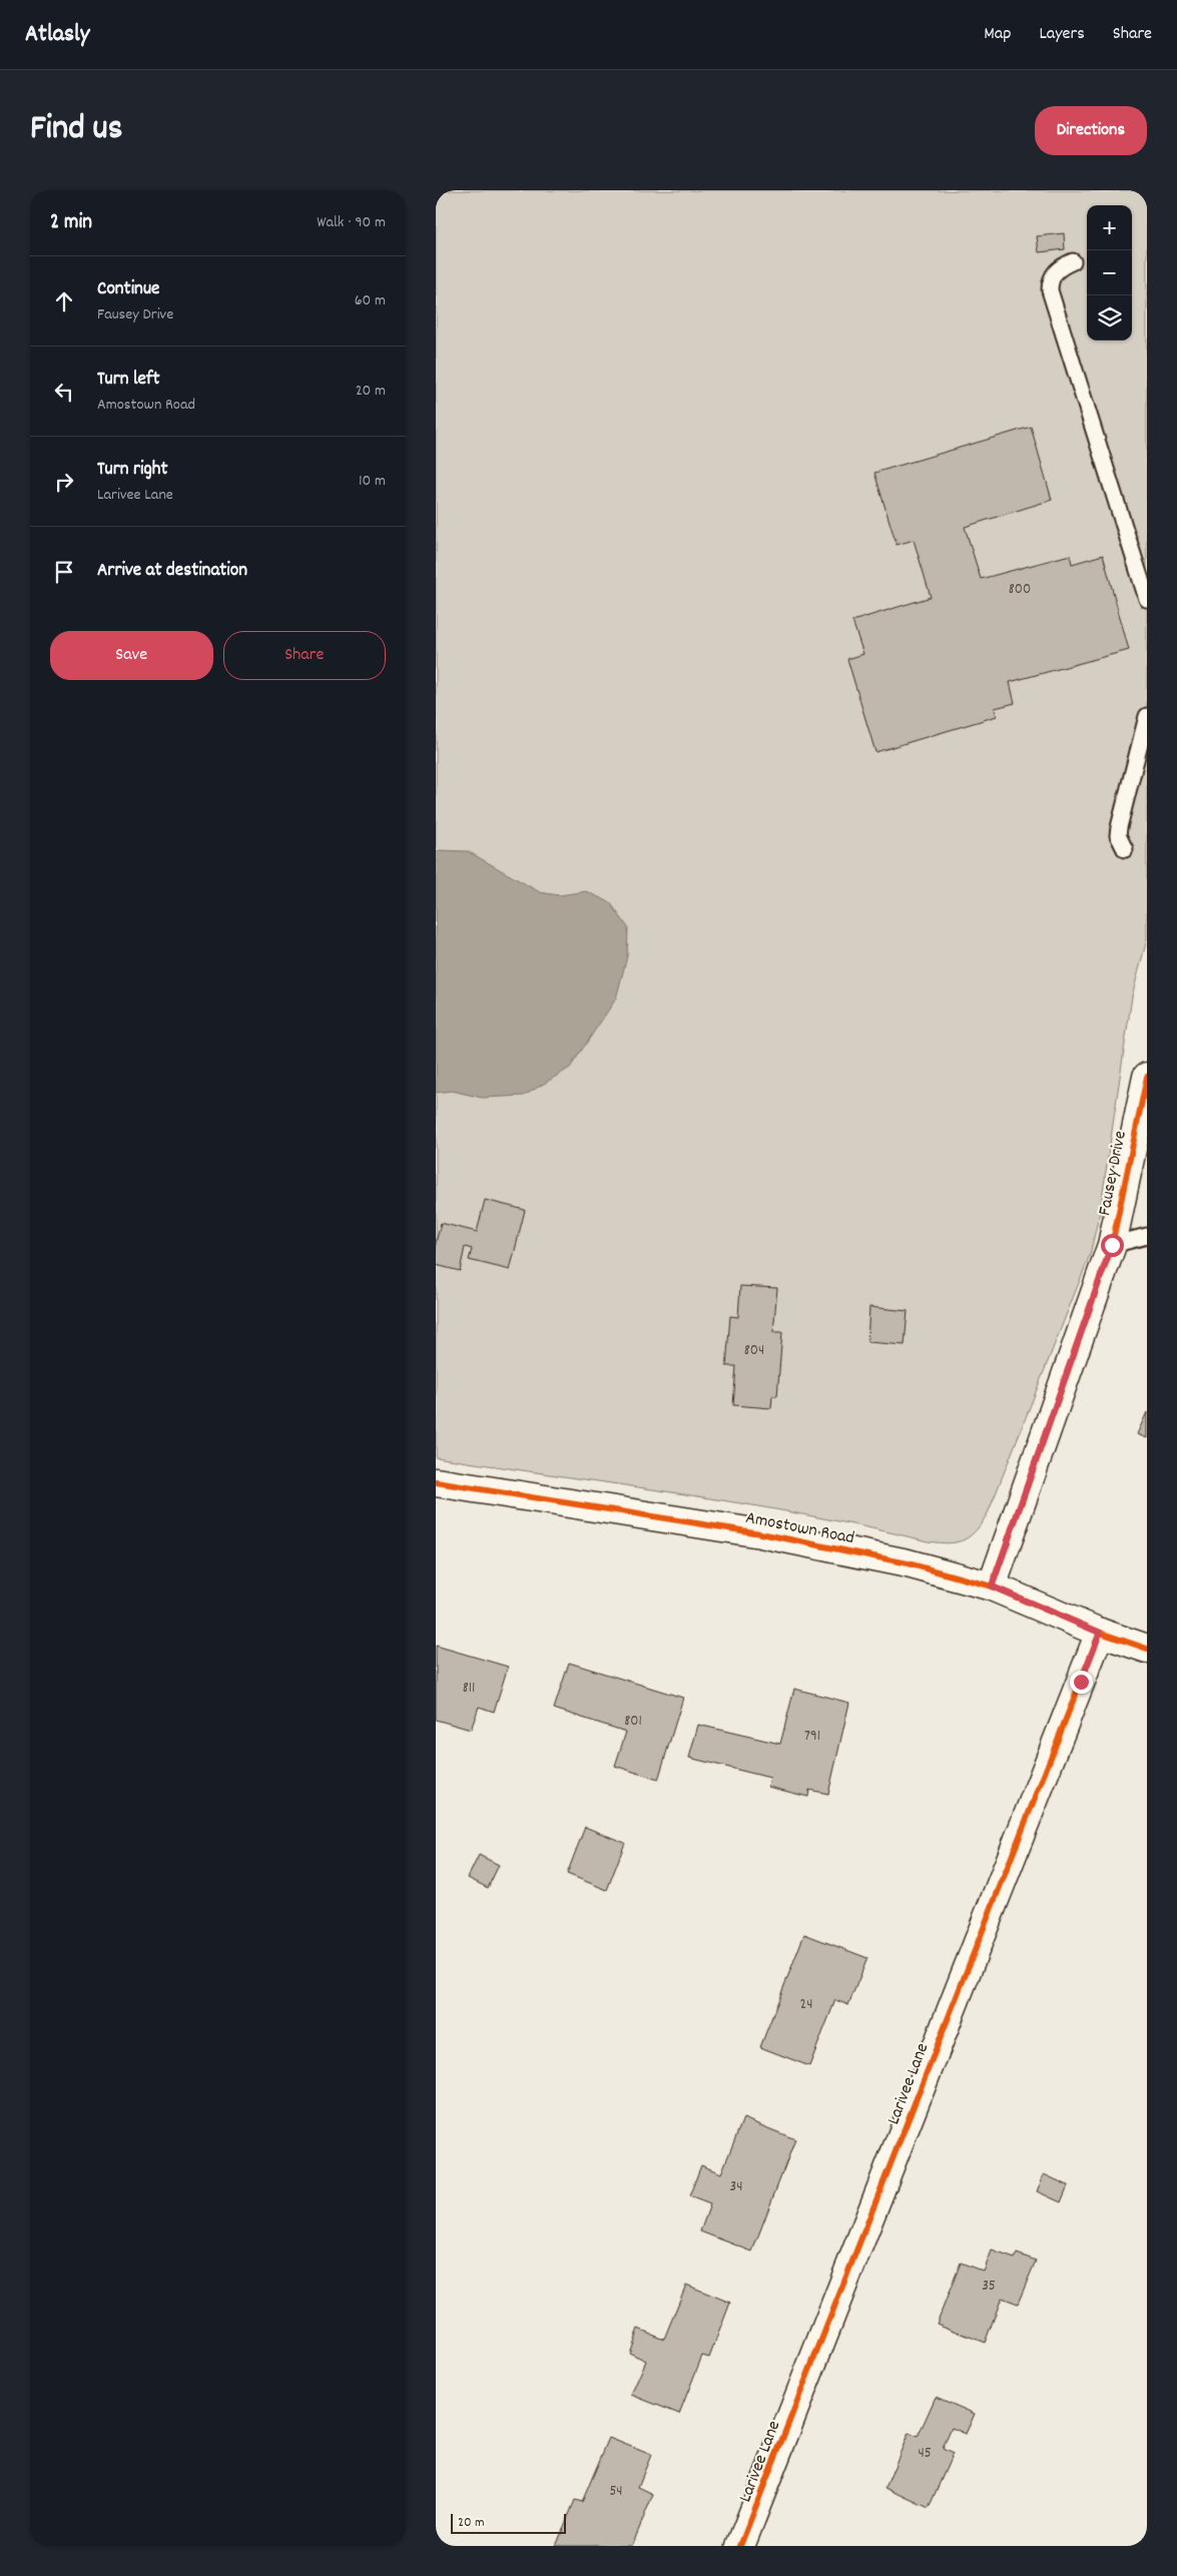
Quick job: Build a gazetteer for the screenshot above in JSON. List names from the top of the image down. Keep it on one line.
{"streets":{"street":["Fausey Drive","Amostown Road","Larivee Lane"]},"crossings":[["Fausey Drive","Amostown Road"],["Amostown Road","Larivee Lane"]],"house_numbers":["800","804","811","801","791","24","34","35","45","54"],"scale_bar":"20 m","page":{"header":"Atlasly","nav":["Map","Layers","Share"],"title":"Find us","buttons":["Directions",["Save","Share"]],"heading":["2 min","Walk · 90 m"],"map_buttons":["+","−"],"list":[["Continue","Fausey Drive","60 m"],["Turn left","Amostown Road","20 m"],["Turn right","Larivee Lane","10 m"],"Arrive at destination"],"scale":"20 m"}}
